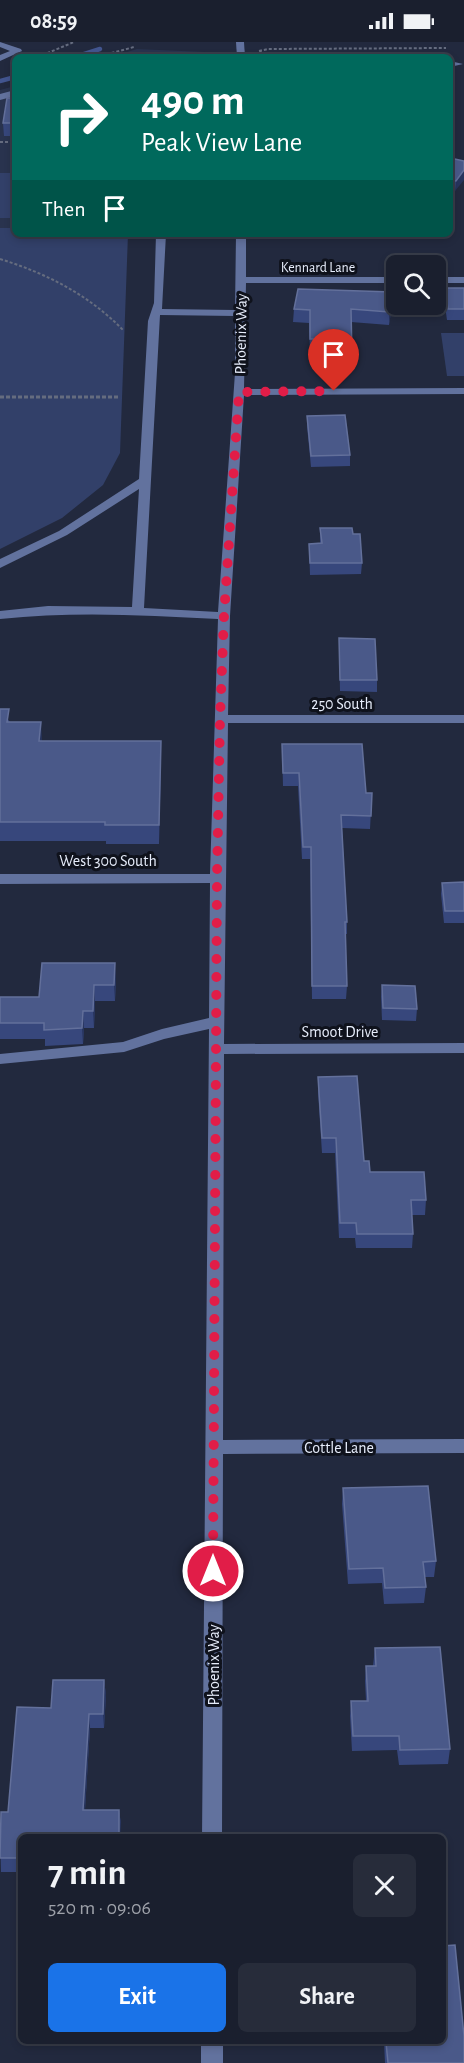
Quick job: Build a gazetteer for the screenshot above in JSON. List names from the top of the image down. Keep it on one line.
{"streets":{"street":["Kennard Lane","Phoenix Way","250 South","West 300 South","Smoot Drive","Cottle Lane"]},"crossings":[["Kennard Lane","Phoenix Way"],["Phoenix Way","250 South"],["Phoenix Way","West 300 South"],["Phoenix Way","Smoot Drive"],["Phoenix Way","Cottle Lane"]],"page":{"status":"08:59","turn":["490 m","Peak View Lane"],"then":"Then","heading":["7 min","520 m · 09:06"],"buttons":["Exit","Share"]}}
